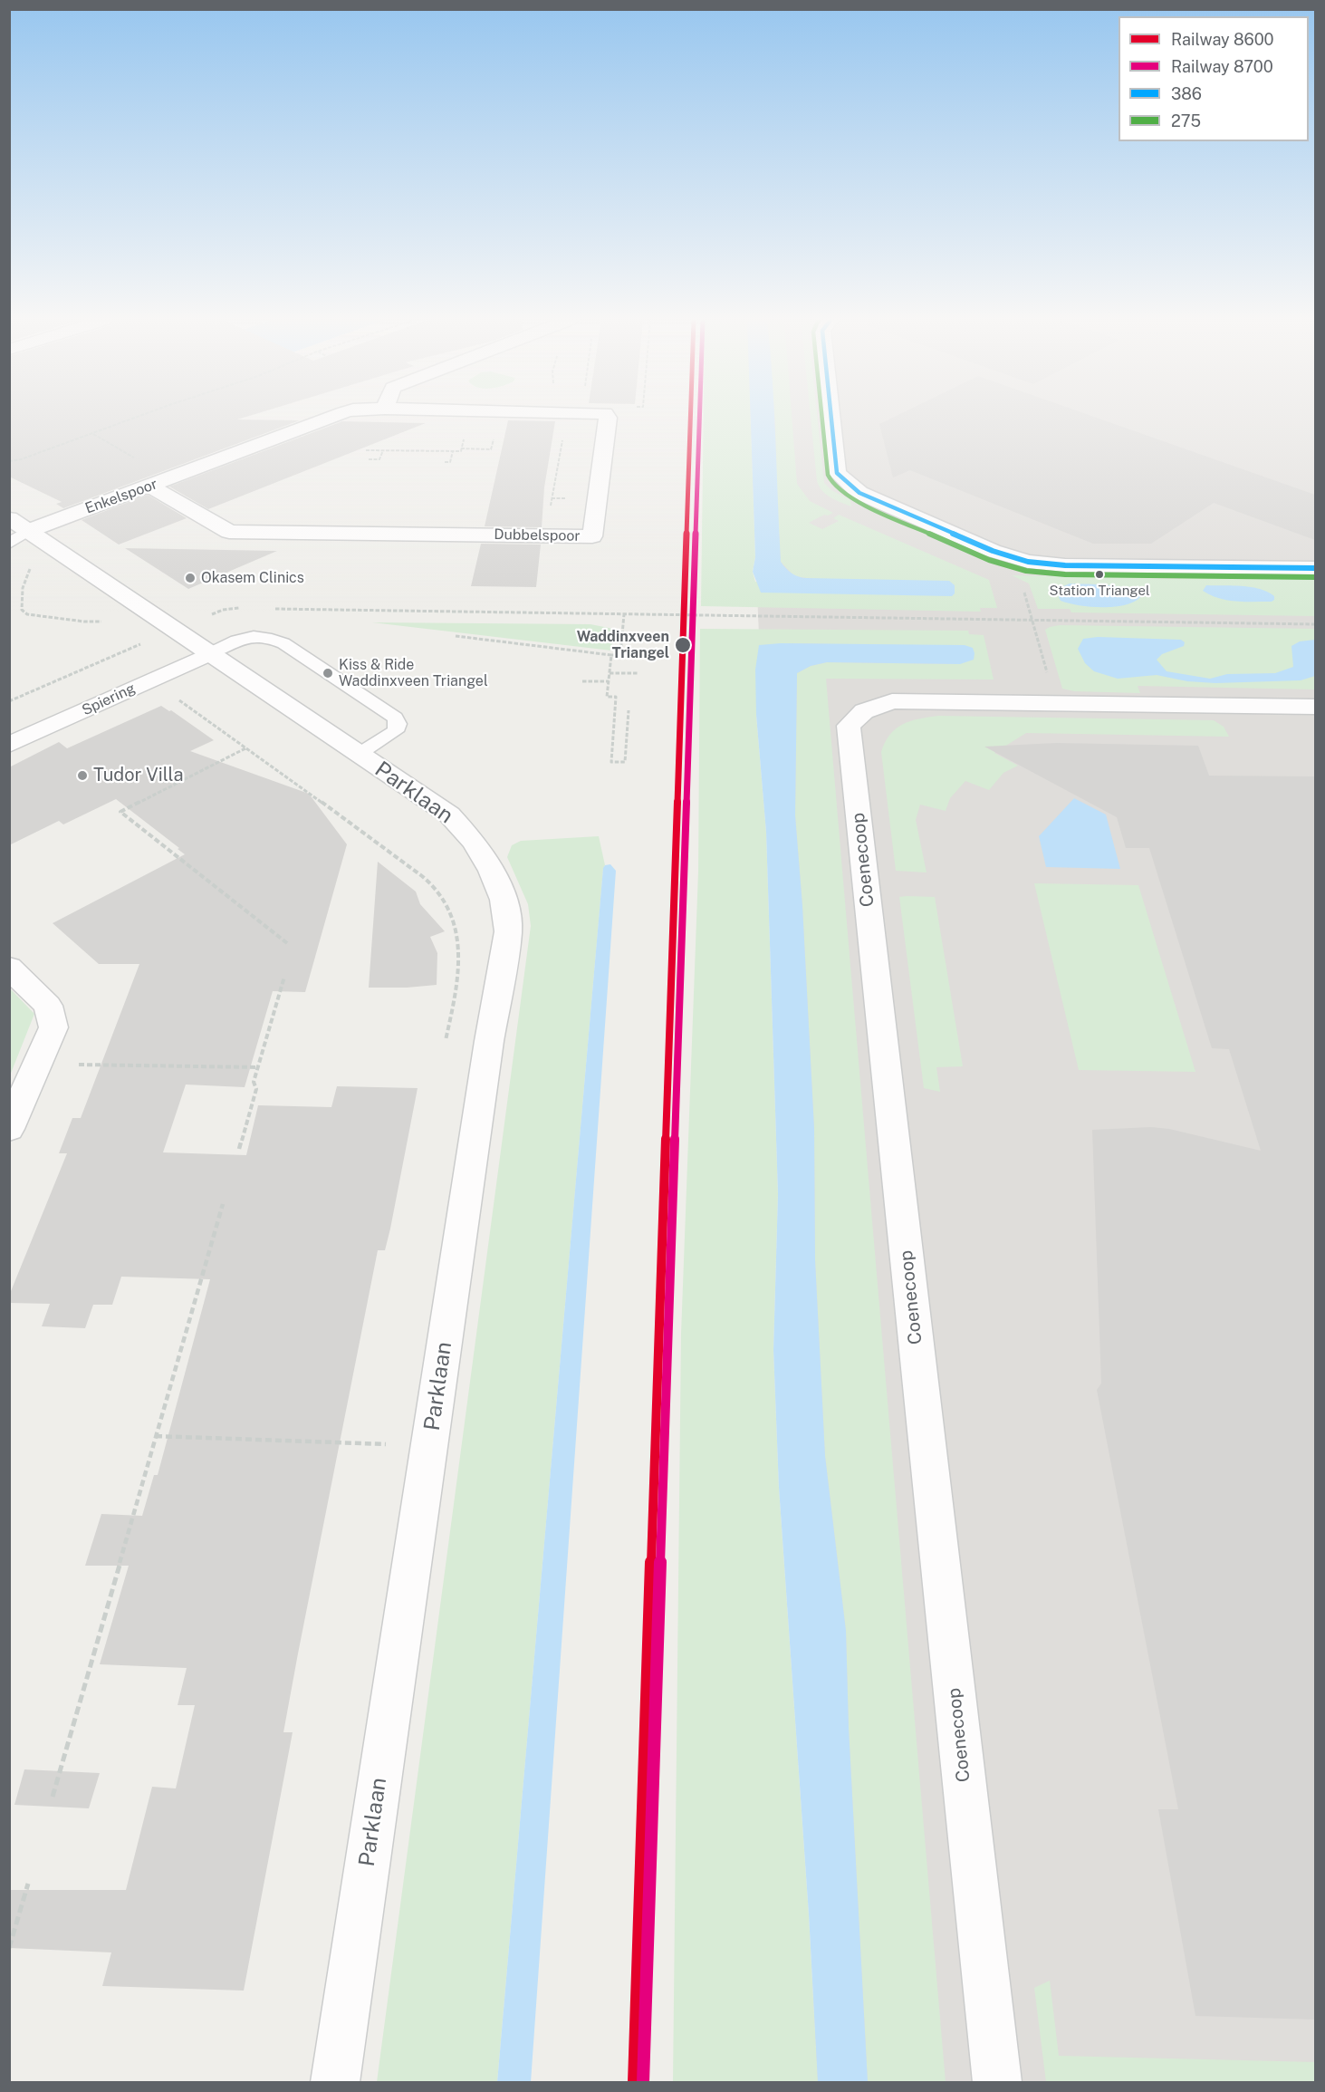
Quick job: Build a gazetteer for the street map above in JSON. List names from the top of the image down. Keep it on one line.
{"streets":{"street":["Enkelspoor","Dubbelspoor","Spiering","Parklaan","Coenecoop"]},"crossings":[["Enkelspoor","Dubbelspoor"],["Enkelspoor","Parklaan"],["Spiering","Parklaan"]],"places":["Station Triangel","Okasem Clinics","Waddinxveen Triangel","Kiss & Ride Waddinxveen Triangel","Tudor Villa"],"lines":["rail line 8600","rail line 8700","transit line 386","transit line 275"],"legend":["Railway 8600","Railway 8700","386","275"]}
